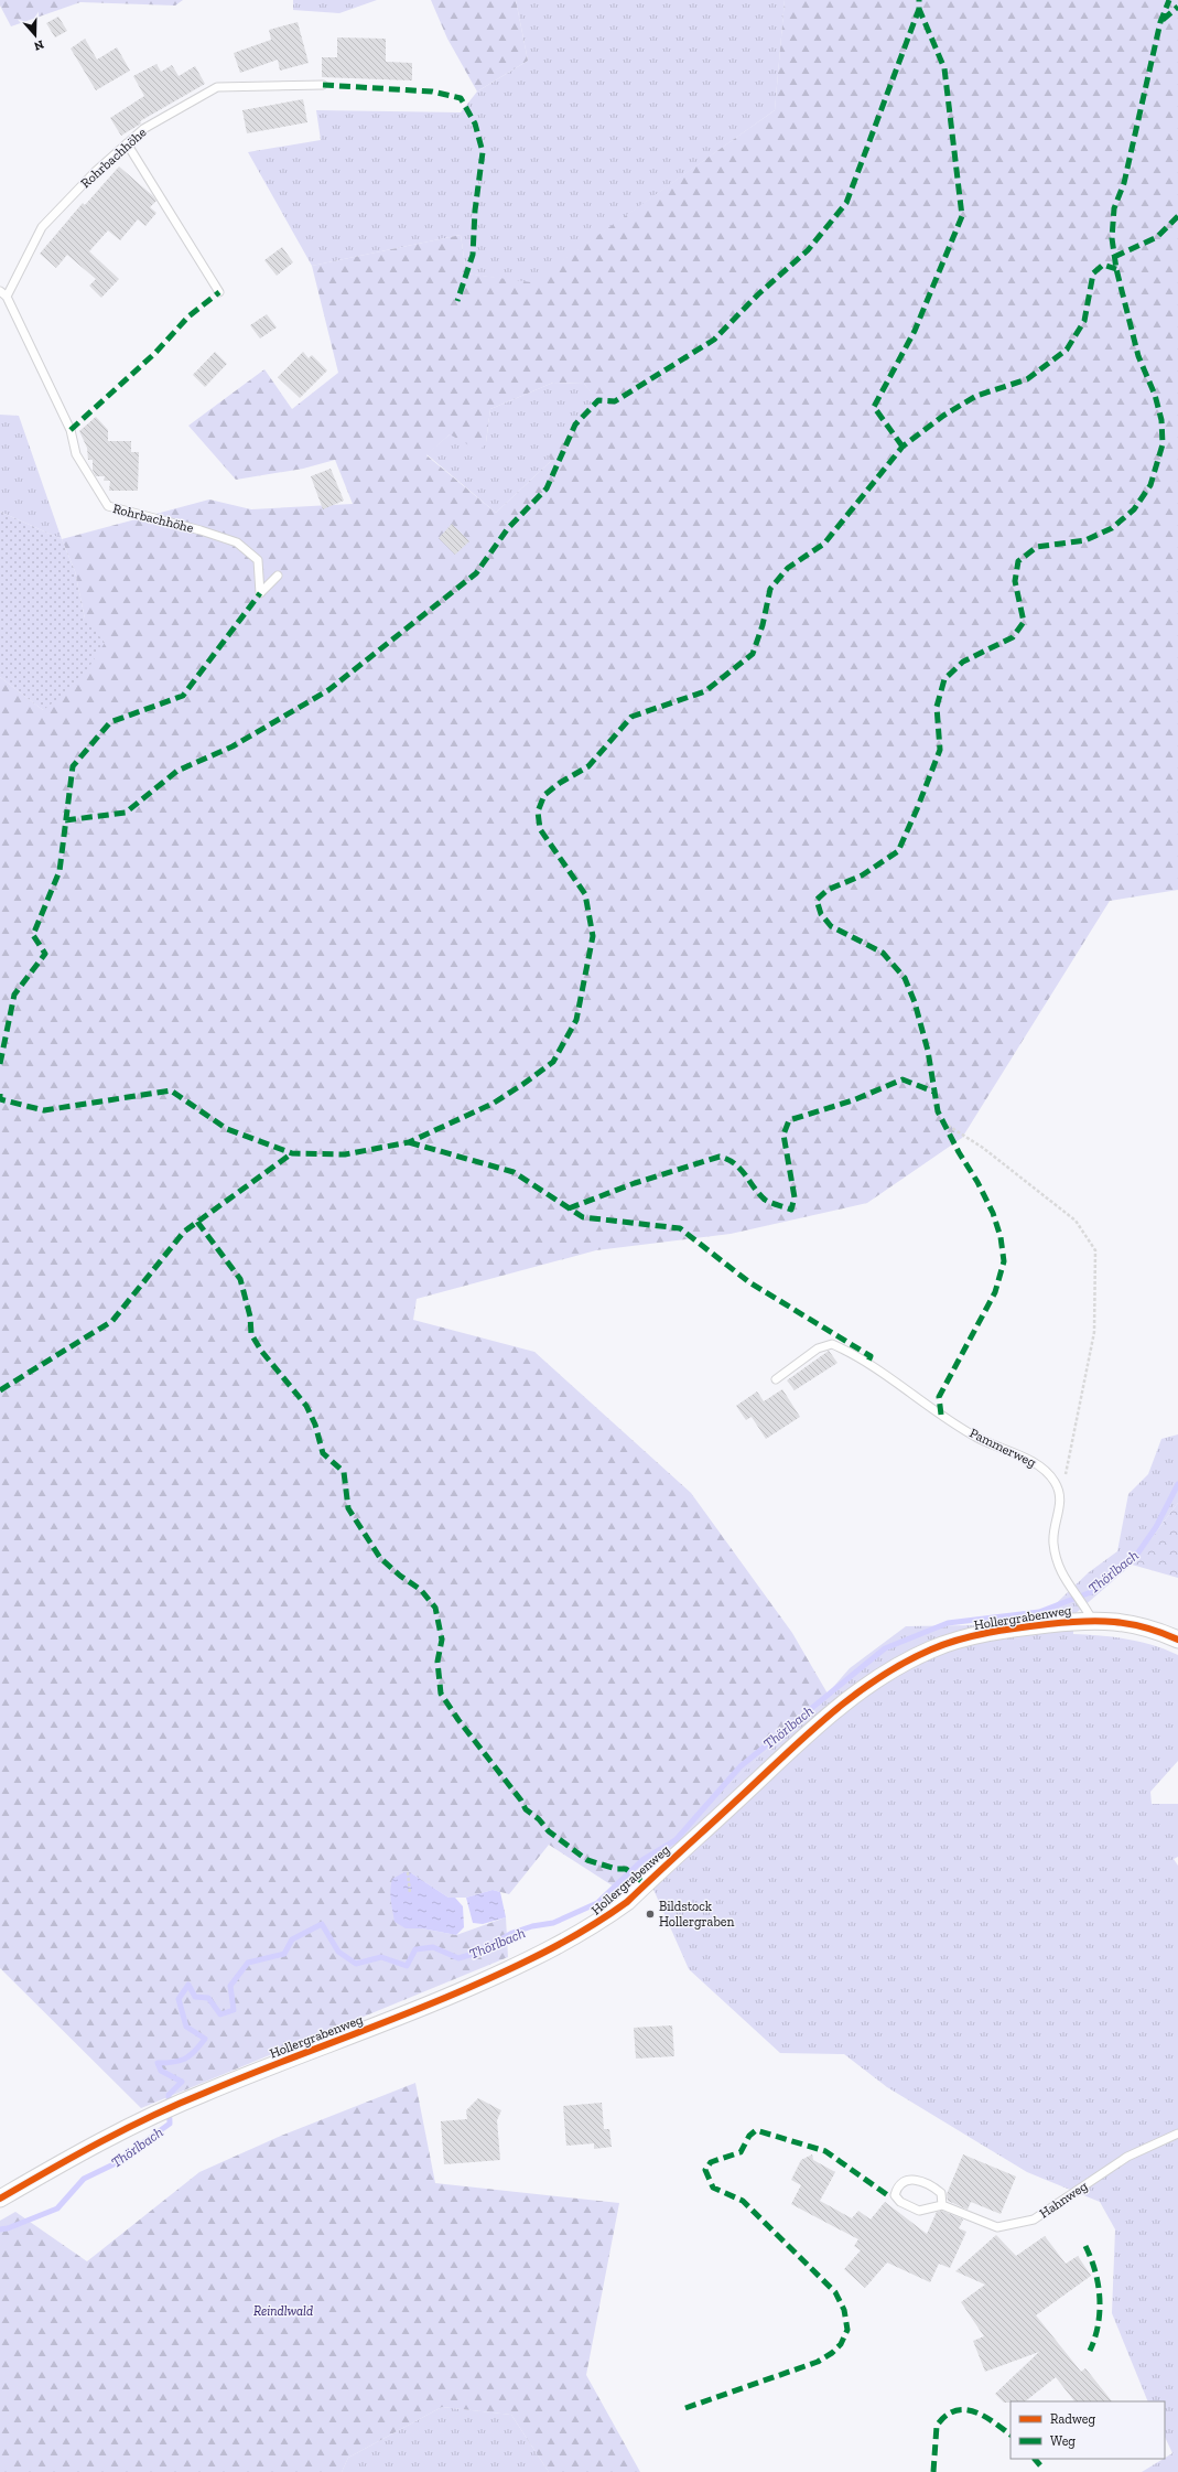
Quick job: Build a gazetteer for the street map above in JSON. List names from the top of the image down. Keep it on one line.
{"streets":{"street":["Hollergrabenweg"],"lane":["Rohrbachhöhe","Pammerweg","Hahnweg"]},"water":["Thörlbach"],"parks":["Reindlwald"],"places":["Bildstock Hollergraben"],"legend":["Radweg","Weg"],"north":"bottom"}
